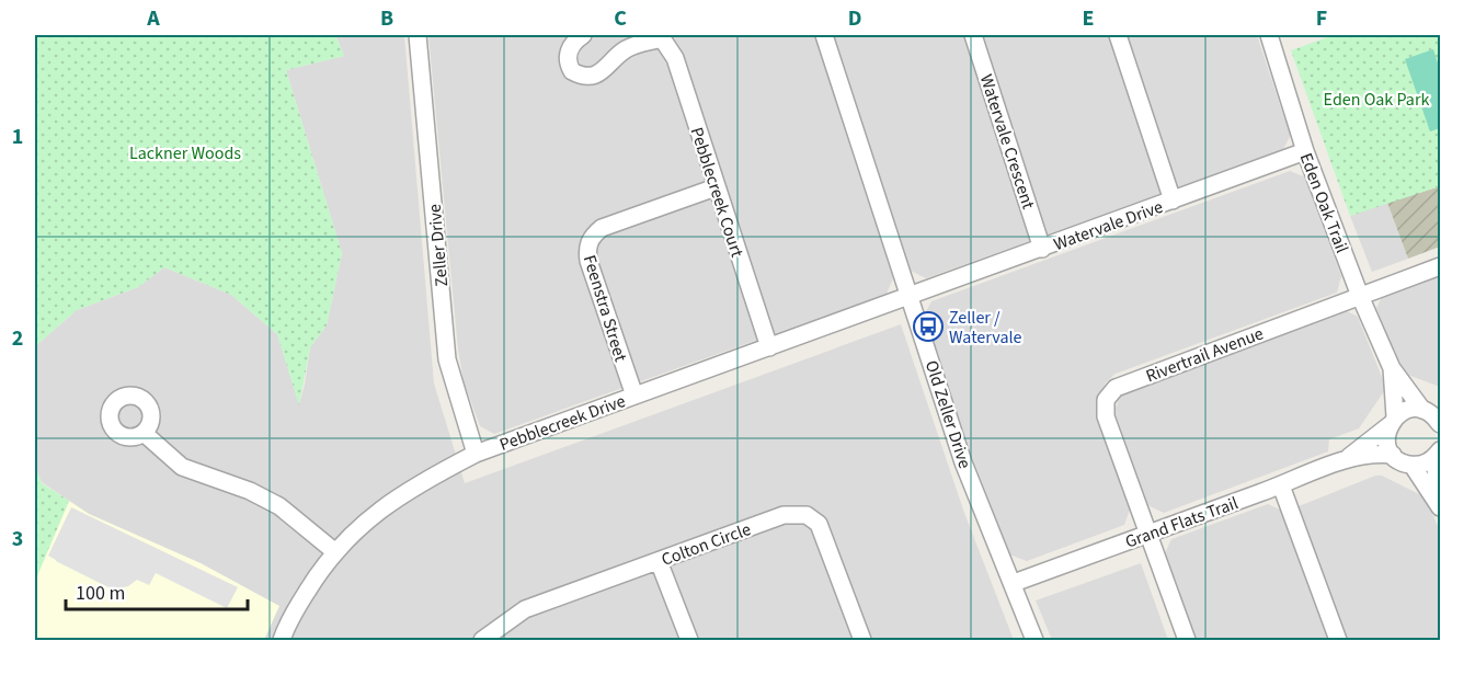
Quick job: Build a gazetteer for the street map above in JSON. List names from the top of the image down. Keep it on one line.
{"streets":{"street":["Watervale Crescent","Pebblecreek Court","Eden Oak Trail","Watervale Drive","Zeller Drive","Feenstra Street","Rivertrail Avenue","Old Zeller Drive","Pebblecreek Drive","Grand Flats Trail","Colton Circle"]},"crossings":[["Watervale Crescent","Watervale Drive"],["Pebblecreek Court","Feenstra Street"],["Pebblecreek Court","Pebblecreek Drive"],["Eden Oak Trail","Watervale Drive"],["Eden Oak Trail","Rivertrail Avenue"],["Eden Oak Trail","Grand Flats Trail"],["Watervale Drive","Old Zeller Drive"],["Watervale Drive","Pebblecreek Drive"],["Zeller Drive","Pebblecreek Drive"],["Feenstra Street","Pebblecreek Drive"],["Rivertrail Avenue","Grand Flats Trail"],["Old Zeller Drive","Pebblecreek Drive"],["Old Zeller Drive","Grand Flats Trail"]],"parks":["Eden Oak Park","Lackner Woods"],"places":{"bus stop":["Zeller / Watervale"]},"scale_bar":"100 m","grid":{"columns":["A","B","C","D","E","F"],"rows":["1","2","3"]}}
